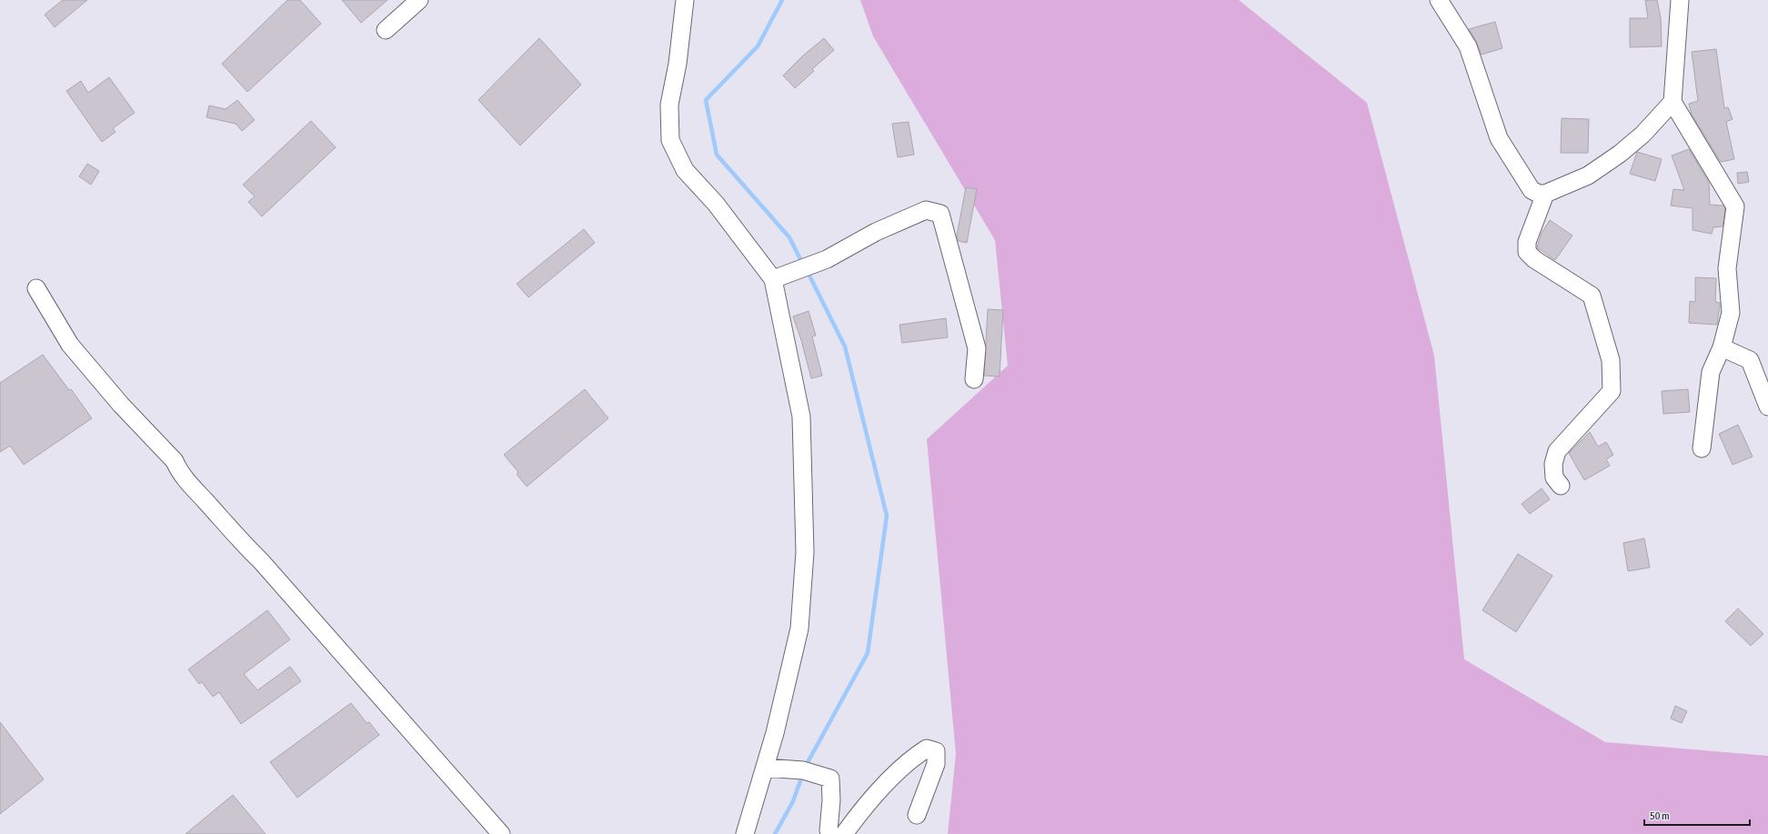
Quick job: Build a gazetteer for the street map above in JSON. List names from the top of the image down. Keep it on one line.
{"scale_bar":"50 m"}
